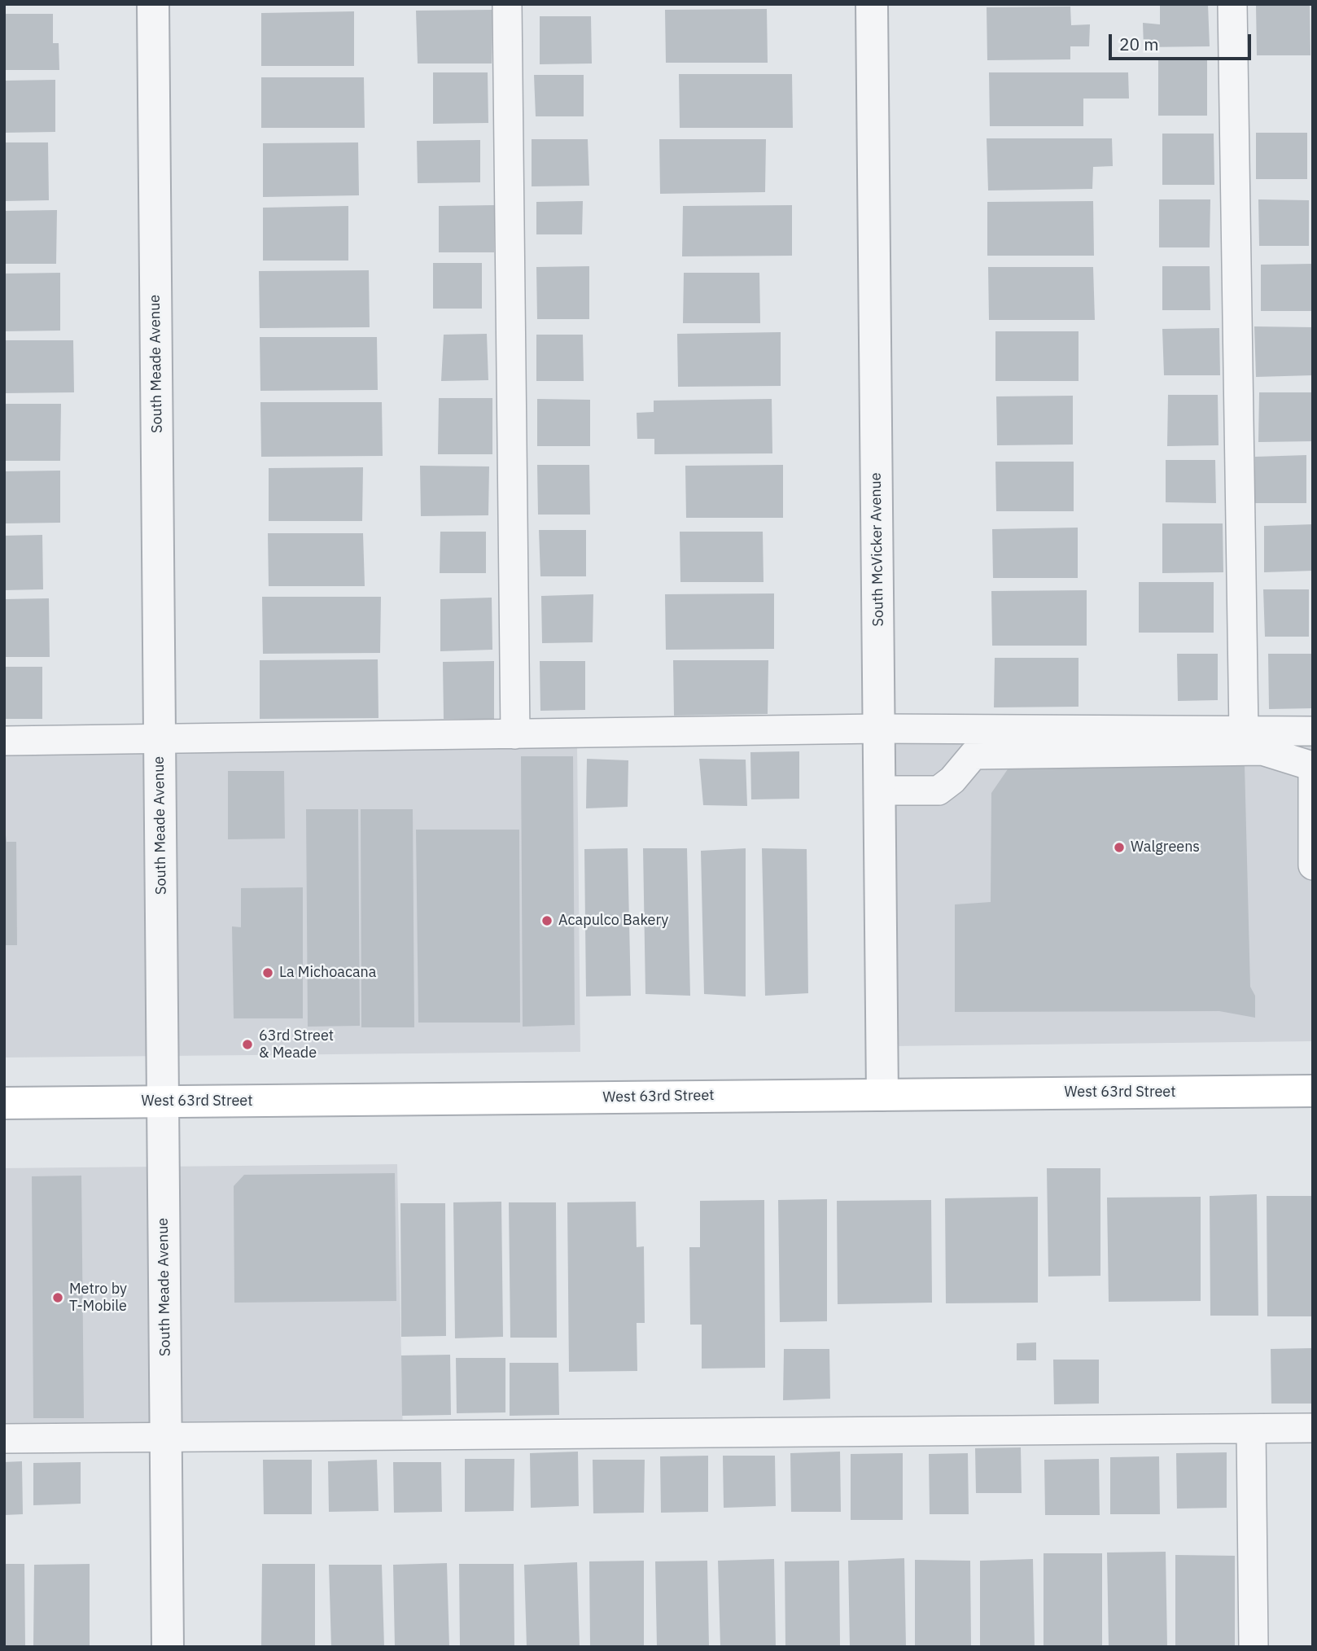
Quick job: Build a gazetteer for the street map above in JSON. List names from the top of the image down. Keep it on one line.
{"streets":{"main road":["West 63rd Street"],"street":["South Meade Avenue","South McVicker Avenue"]},"crossings":[["South Meade Avenue","West 63rd Street"],["South McVicker Avenue","West 63rd Street"]],"places":["Walgreens","Acapulco Bakery","La Michoacana","63rd Street & Meade","Metro by T-Mobile"],"scale_bar":"20 m"}
